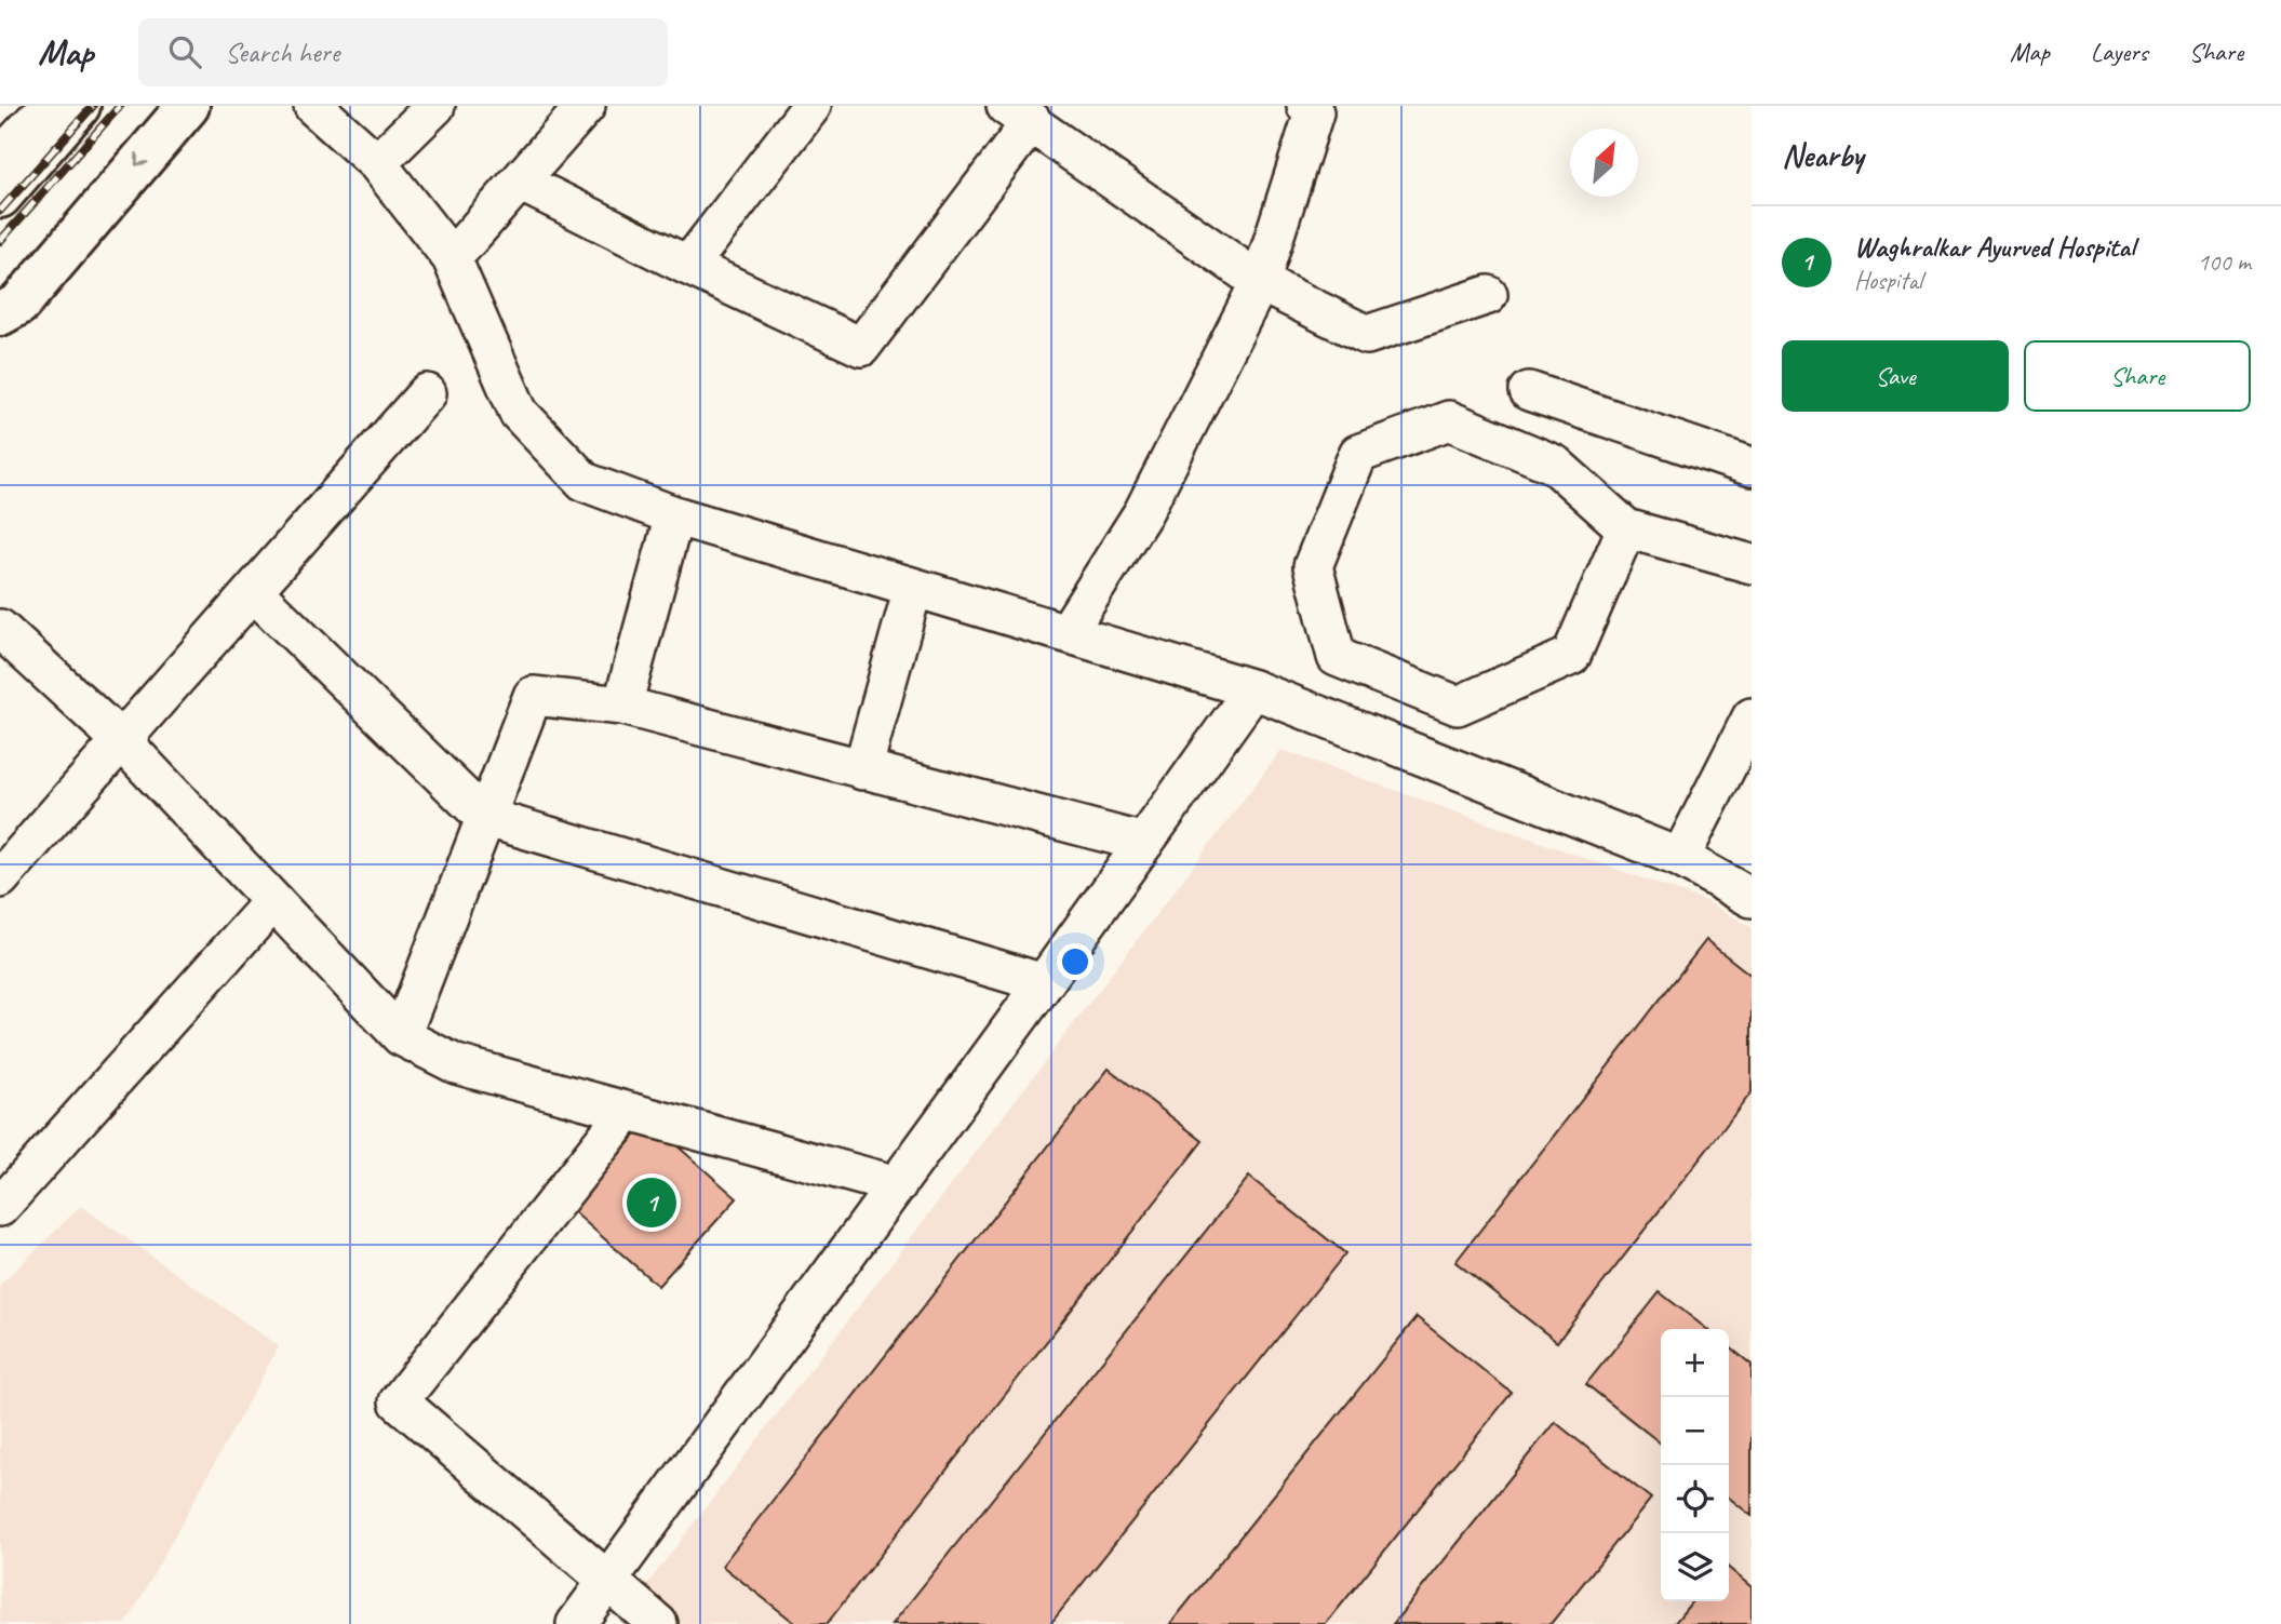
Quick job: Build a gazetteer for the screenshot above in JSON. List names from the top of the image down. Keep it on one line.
{"north":"top right","page":{"header":"Map","search":"Search here","nav":["Map","Layers","Share"],"heading":"Nearby","list":[{"mark":"1","name":"Waghralkar Ayurved Hospital","note":"Hospital","value":"100 m"}],"buttons":["Save","Share"],"pins":"1","map_buttons":["+","−"]}}
